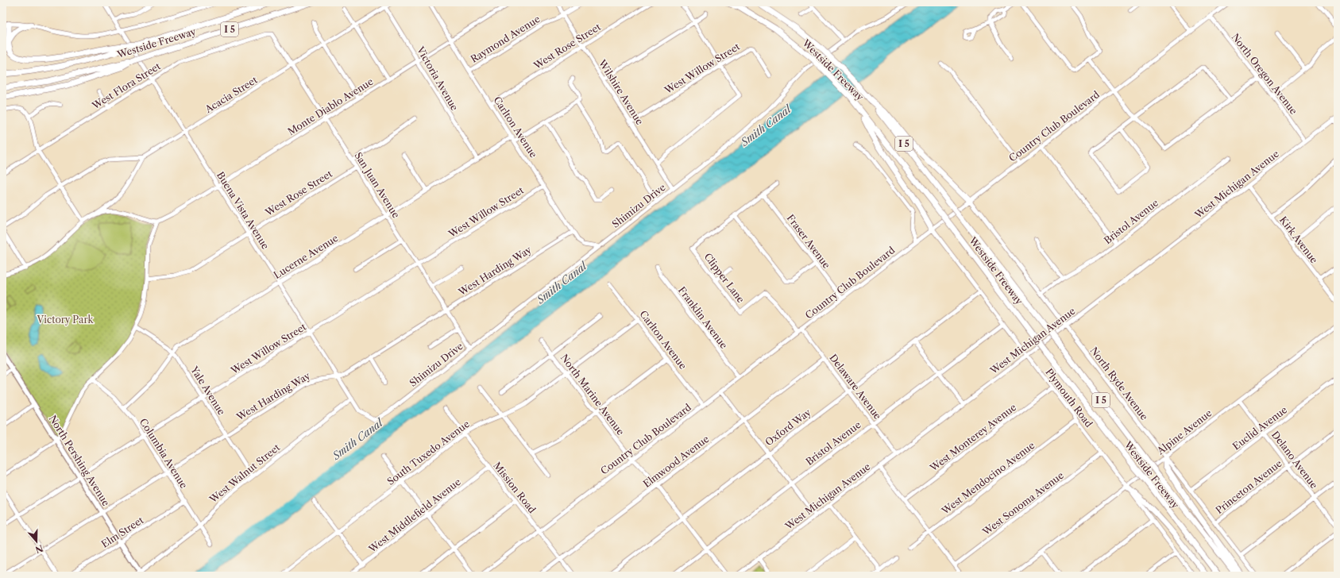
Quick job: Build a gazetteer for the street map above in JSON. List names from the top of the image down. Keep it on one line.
{"streets":{"highway":["I 5","Westside Freeway"],"main road":["North Pershing Avenue"],"street":["Raymond Avenue","West Rose Street","West Willow Street","North Oregon Avenue","Victoria Avenue","West Flora Street","Wilshire Avenue","Acacia Street","Monte Diablo Avenue","Country Club Boulevard","Carlton Avenue","West Michigan Avenue","San Juan Avenue","Shimizu Drive","Buena Vista Avenue","Bristol Avenue","Kirk Avenue","Fraser Avenue","Lucerne Avenue","West Harding Way","Clipper Lane","Franklin Avenue","North Ryde Avenue","Delaware Avenue","Yale Avenue","North Marine Avenue","Plymouth Road","Oxford Way","Euclid Avenue","Alpine Avenue","West Monterey Avenue","South Tuxedo Avenue","Columbia Avenue","Delano Avenue","Elmwood Avenue","West Walnut Street","West Mendocino Avenue","Princeton Avenue","Mission Road","West Sonoma Avenue","West Middlefield Avenue","Elm Street"]},"crossings":[["Raymond Avenue","Wilshire Avenue"],["Raymond Avenue","Carlton Avenue"],["West Rose Street","Wilshire Avenue"],["West Rose Street","Carlton Avenue"],["West Rose Street","San Juan Avenue"],["West Rose Street","Buena Vista Avenue"],["West Willow Street","Wilshire Avenue"],["West Willow Street","Carlton Avenue"],["West Willow Street","San Juan Avenue"],["West Willow Street","Buena Vista Avenue"],["West Willow Street","Yale Avenue"],["West Willow Street","Columbia Avenue"],["West Willow Street","North Pershing Avenue"],["North Oregon Avenue","Country Club Boulevard"],["North Oregon Avenue","West Michigan Avenue"],["Victoria Avenue","Acacia Street"],["Victoria Avenue","Monte Diablo Avenue"],["Victoria Avenue","Lucerne Avenue"],["West Flora Street","San Juan Avenue"],["West Flora Street","Buena Vista Avenue"],["Wilshire Avenue","Shimizu Drive"],["Acacia Street","San Juan Avenue"],["Acacia Street","Buena Vista Avenue"],["Monte Diablo Avenue","Carlton Avenue"],["Monte Diablo Avenue","San Juan Avenue"],["Monte Diablo Avenue","Buena Vista Avenue"],["Country Club Boulevard","Carlton Avenue"],["Country Club Boulevard","Fraser Avenue"],["Country Club Boulevard","Clipper Lane"],["Country Club Boulevard","Franklin Avenue"],["Country Club Boulevard","North Ryde Avenue"],["Country Club Boulevard","Delaware Avenue"],["Country Club Boulevard","North Marine Avenue"],["Country Club Boulevard","Plymouth Road"],["Country Club Boulevard","Mission Road"],["Carlton Avenue","Shimizu Drive"],["Carlton Avenue","Lucerne Avenue"],["Carlton Avenue","West Harding Way"],["Carlton Avenue","South Tuxedo Avenue"],["West Michigan Avenue","Kirk Avenue"],["West Michigan Avenue","North Ryde Avenue"],["West Michigan Avenue","Delaware Avenue"],["West Michigan Avenue","Plymouth Road"],["San Juan Avenue","Shimizu Drive"],["San Juan Avenue","Lucerne Avenue"],["San Juan Avenue","West Harding Way"],["Shimizu Drive","Buena Vista Avenue"],["Buena Vista Avenue","Lucerne Avenue"],["Buena Vista Avenue","West Harding Way"],["Buena Vista Avenue","West Walnut Street"],["Bristol Avenue","North Ryde Avenue"],["Bristol Avenue","Delaware Avenue"],["Bristol Avenue","North Marine Avenue"],["Bristol Avenue","Plymouth Road"],["Lucerne Avenue","Yale Avenue"],["Lucerne Avenue","Columbia Avenue"],["West Harding Way","Yale Avenue"],["West Harding Way","Columbia Avenue"],["West Harding Way","North Pershing Avenue"],["Clipper Lane","Delaware Avenue"],["North Ryde Avenue","Euclid Avenue"],["North Ryde Avenue","Alpine Avenue"],["North Ryde Avenue","Princeton Avenue"],["Delaware Avenue","Oxford Way"],["Delaware Avenue","Elmwood Avenue"],["Yale Avenue","West Walnut Street"],["North Marine Avenue","Oxford Way"],["North Marine Avenue","South Tuxedo Avenue"],["North Marine Avenue","Elmwood Avenue"],["Plymouth Road","Oxford Way"],["Plymouth Road","Alpine Avenue"],["Plymouth Road","West Monterey Avenue"],["Plymouth Road","West Mendocino Avenue"],["Plymouth Road","West Sonoma Avenue"],["Euclid Avenue","Delano Avenue"],["Alpine Avenue","Delano Avenue"],["South Tuxedo Avenue","Mission Road"],["Columbia Avenue","West Walnut Street"],["Columbia Avenue","Elm Street"],["Delano Avenue","Princeton Avenue"],["North Pershing Avenue","West Walnut Street"],["North Pershing Avenue","Elm Street"],["Elmwood Avenue","Mission Road"],["Mission Road","West Middlefield Avenue"]],"water":["Smith Canal"],"parks":["Victory Park"],"north":"bottom"}
